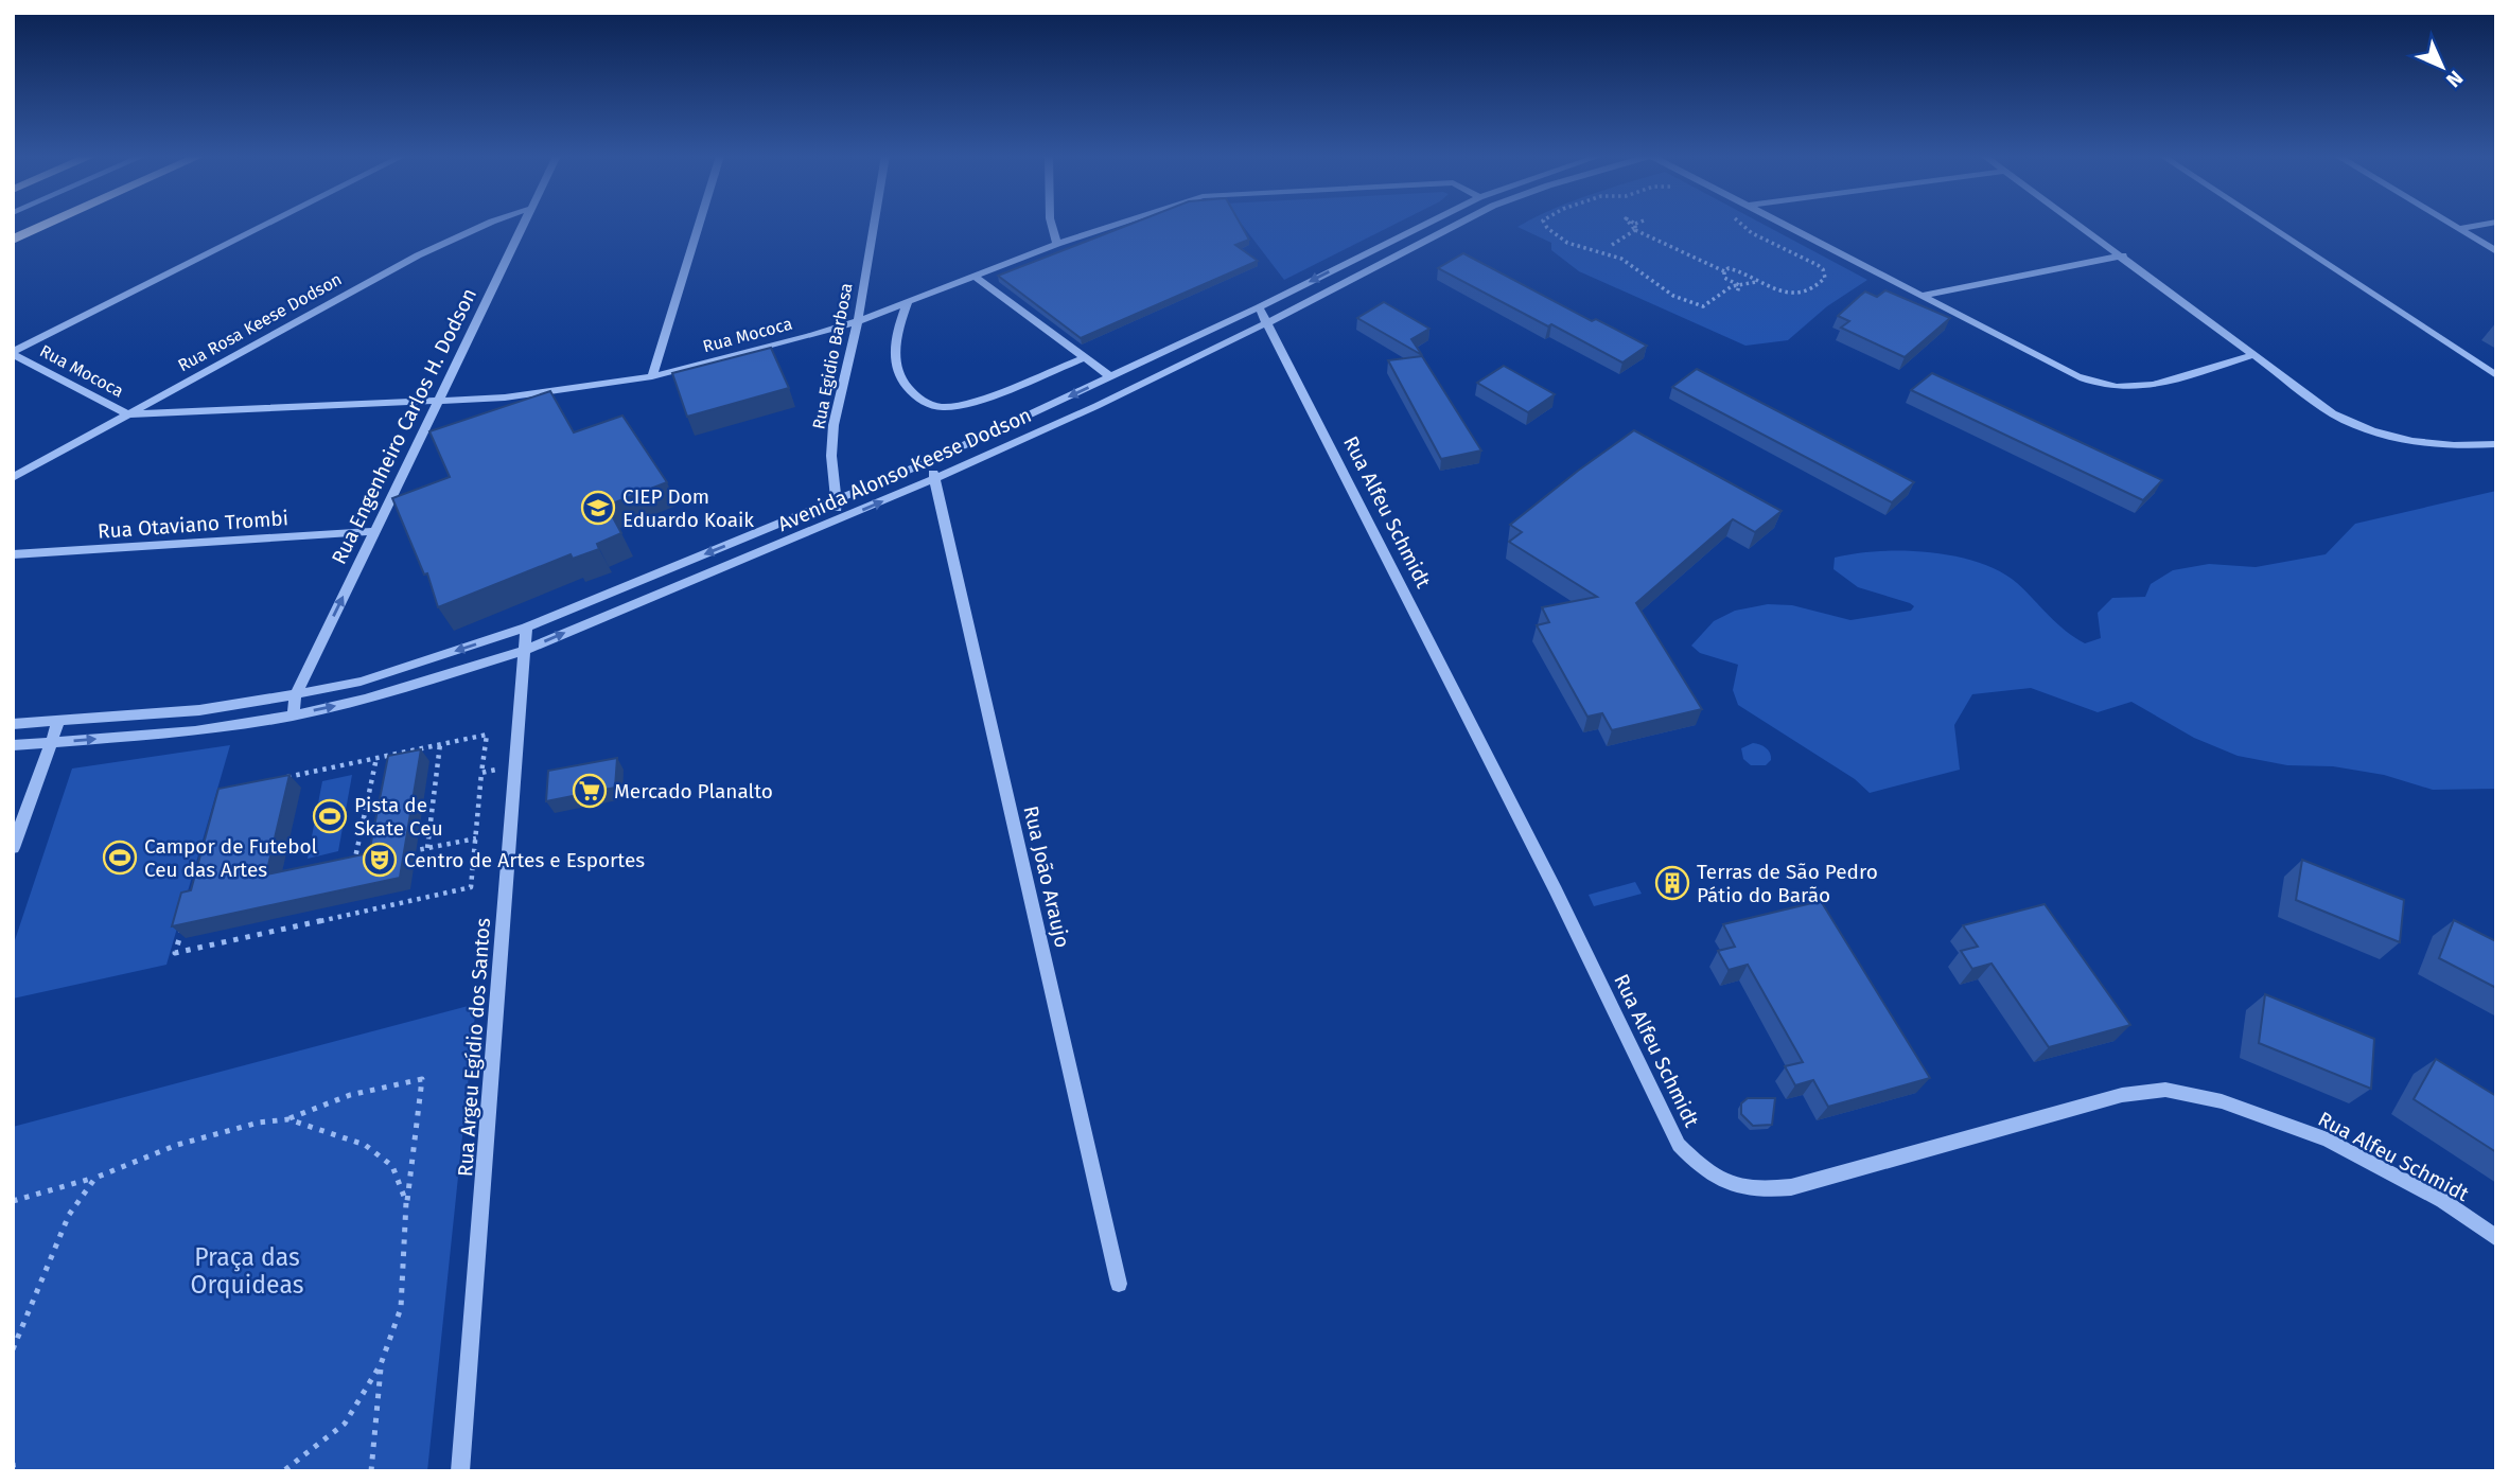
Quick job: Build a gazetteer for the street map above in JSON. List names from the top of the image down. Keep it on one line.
{"streets":{"street":["Rua Rosa Keese Dodson","Rua Mococa","Rua Egidio Barbosa","Rua Engenheiro Carlos H. Dodson","Avenida Alonso Keese Dodson","Rua Alfeu Schmidt","Rua Otaviano Trombi","Rua João Araujo","Rua Argeu Egídio dos Santos"]},"crossings":[["Rua Rosa Keese Dodson","Rua Mococa"],["Rua Mococa","Rua Egidio Barbosa"],["Rua Mococa","Rua Engenheiro Carlos H. Dodson"],["Rua Egidio Barbosa","Avenida Alonso Keese Dodson"],["Rua Engenheiro Carlos H. Dodson","Avenida Alonso Keese Dodson"],["Rua Engenheiro Carlos H. Dodson","Rua Otaviano Trombi"],["Avenida Alonso Keese Dodson","Rua Alfeu Schmidt"],["Avenida Alonso Keese Dodson","Rua João Araujo"],["Avenida Alonso Keese Dodson","Rua Argeu Egídio dos Santos"]],"parks":["Praça das Orquideas"],"places":{"school or university":["CIEP Dom Eduardo Koaik"],"supermarket":["Mercado Planalto"],"sports":["Pista de Skate Ceu","Campor de Futebol Ceu das Artes"],"theatre":["Centro de Artes e Esportes"],"building":["Terras de São Pedro Pátio do Barão"]},"north":"bottom right"}
